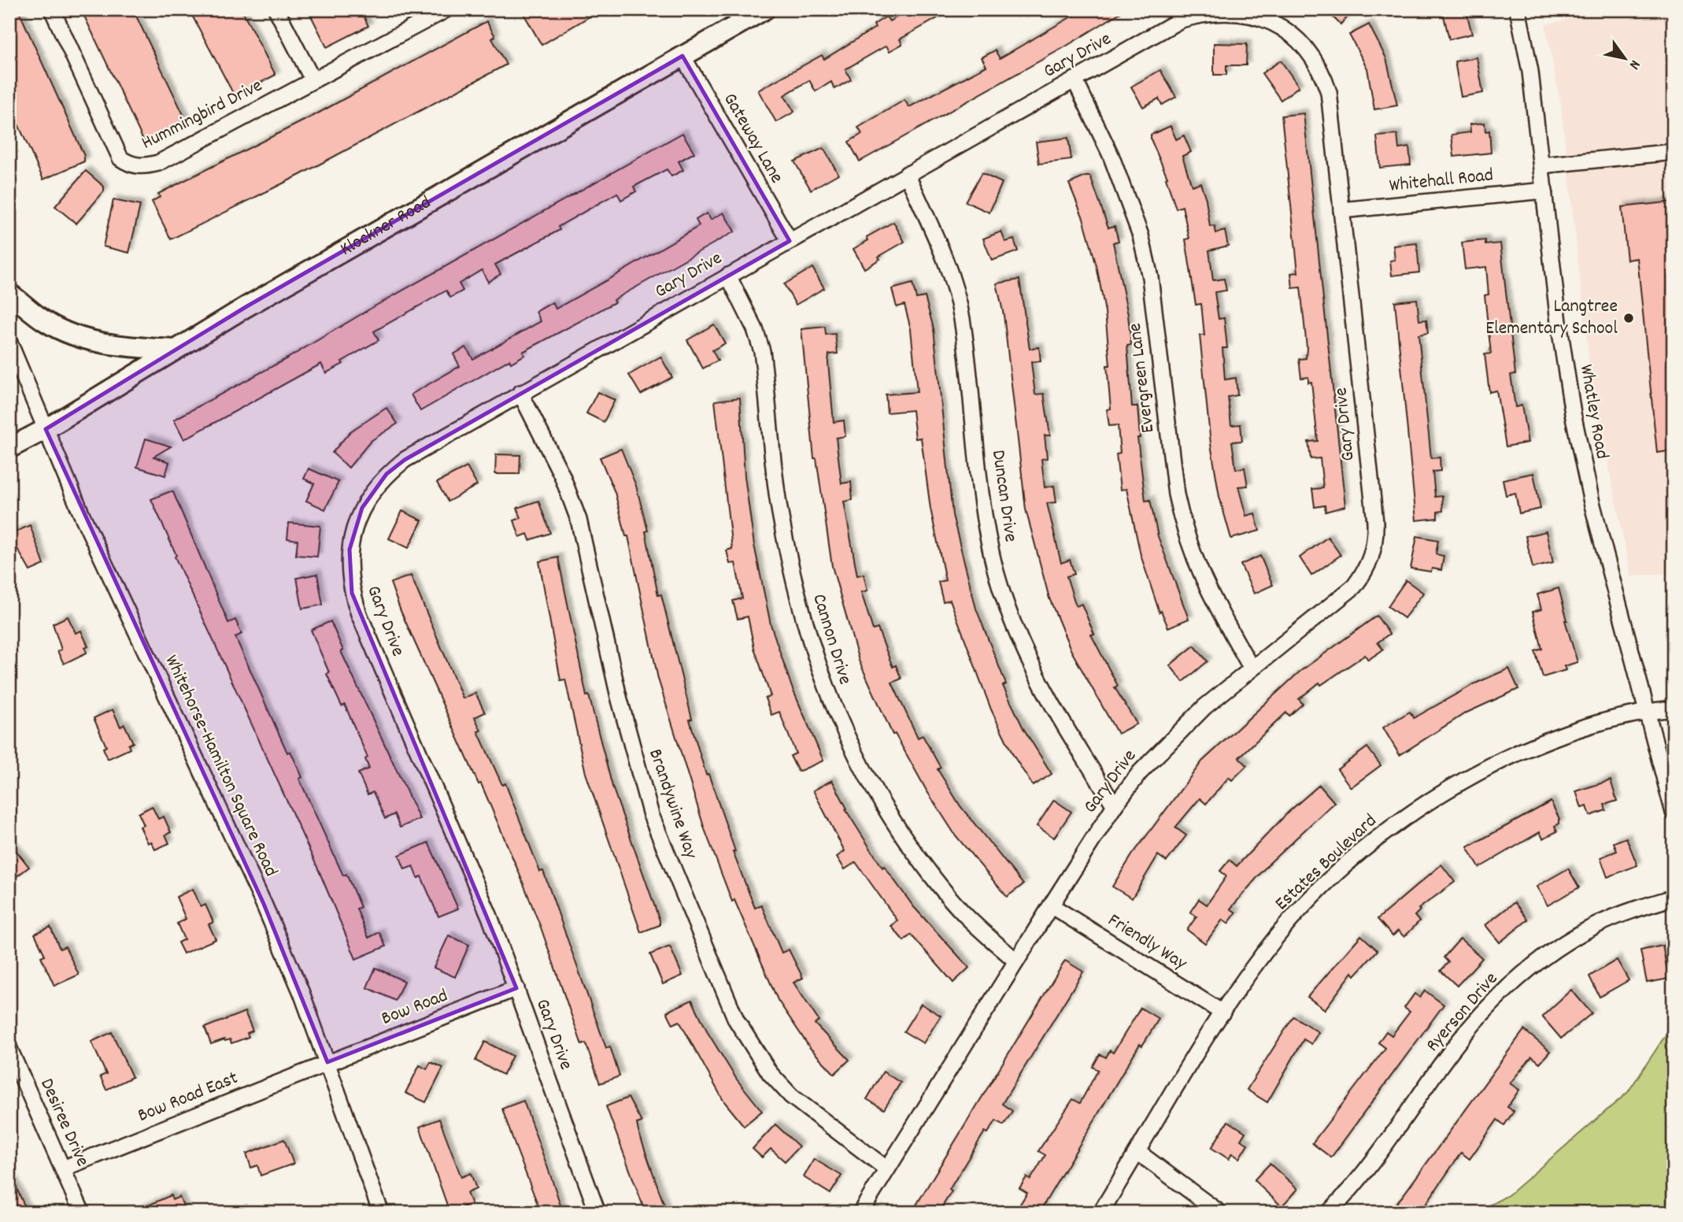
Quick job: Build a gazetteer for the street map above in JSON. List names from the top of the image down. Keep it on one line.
{"streets":{"main road":["Klockner Road"],"street":["Gary Drive","Hummingbird Drive","Gateway Lane","Whitehall Road","Evergreen Lane","Whatley Road","Duncan Drive","Cannon Drive","Whitehorse-Hamilton Square Road","Brandywine Way","Estates Boulevard","Friendly Way","Bow Road","Ryerson Drive","Bow Road East","Desiree Drive"]},"crossings":[["Gary Drive","Gateway Lane"],["Gary Drive","Whitehall Road"],["Gary Drive","Evergreen Lane"],["Gary Drive","Duncan Drive"],["Gary Drive","Cannon Drive"],["Gary Drive","Brandywine Way"],["Gary Drive","Friendly Way"],["Gary Drive","Bow Road"],["Gateway Lane","Klockner Road"],["Whitehall Road","Whatley Road"],["Klockner Road","Whitehorse-Hamilton Square Road"],["Whatley Road","Estates Boulevard"],["Whitehorse-Hamilton Square Road","Bow Road"],["Whitehorse-Hamilton Square Road","Bow Road East"],["Estates Boulevard","Friendly Way"],["Bow Road","Bow Road East"],["Bow Road East","Desiree Drive"]],"places":["Langtree Elementary School"],"north":"bottom right"}
